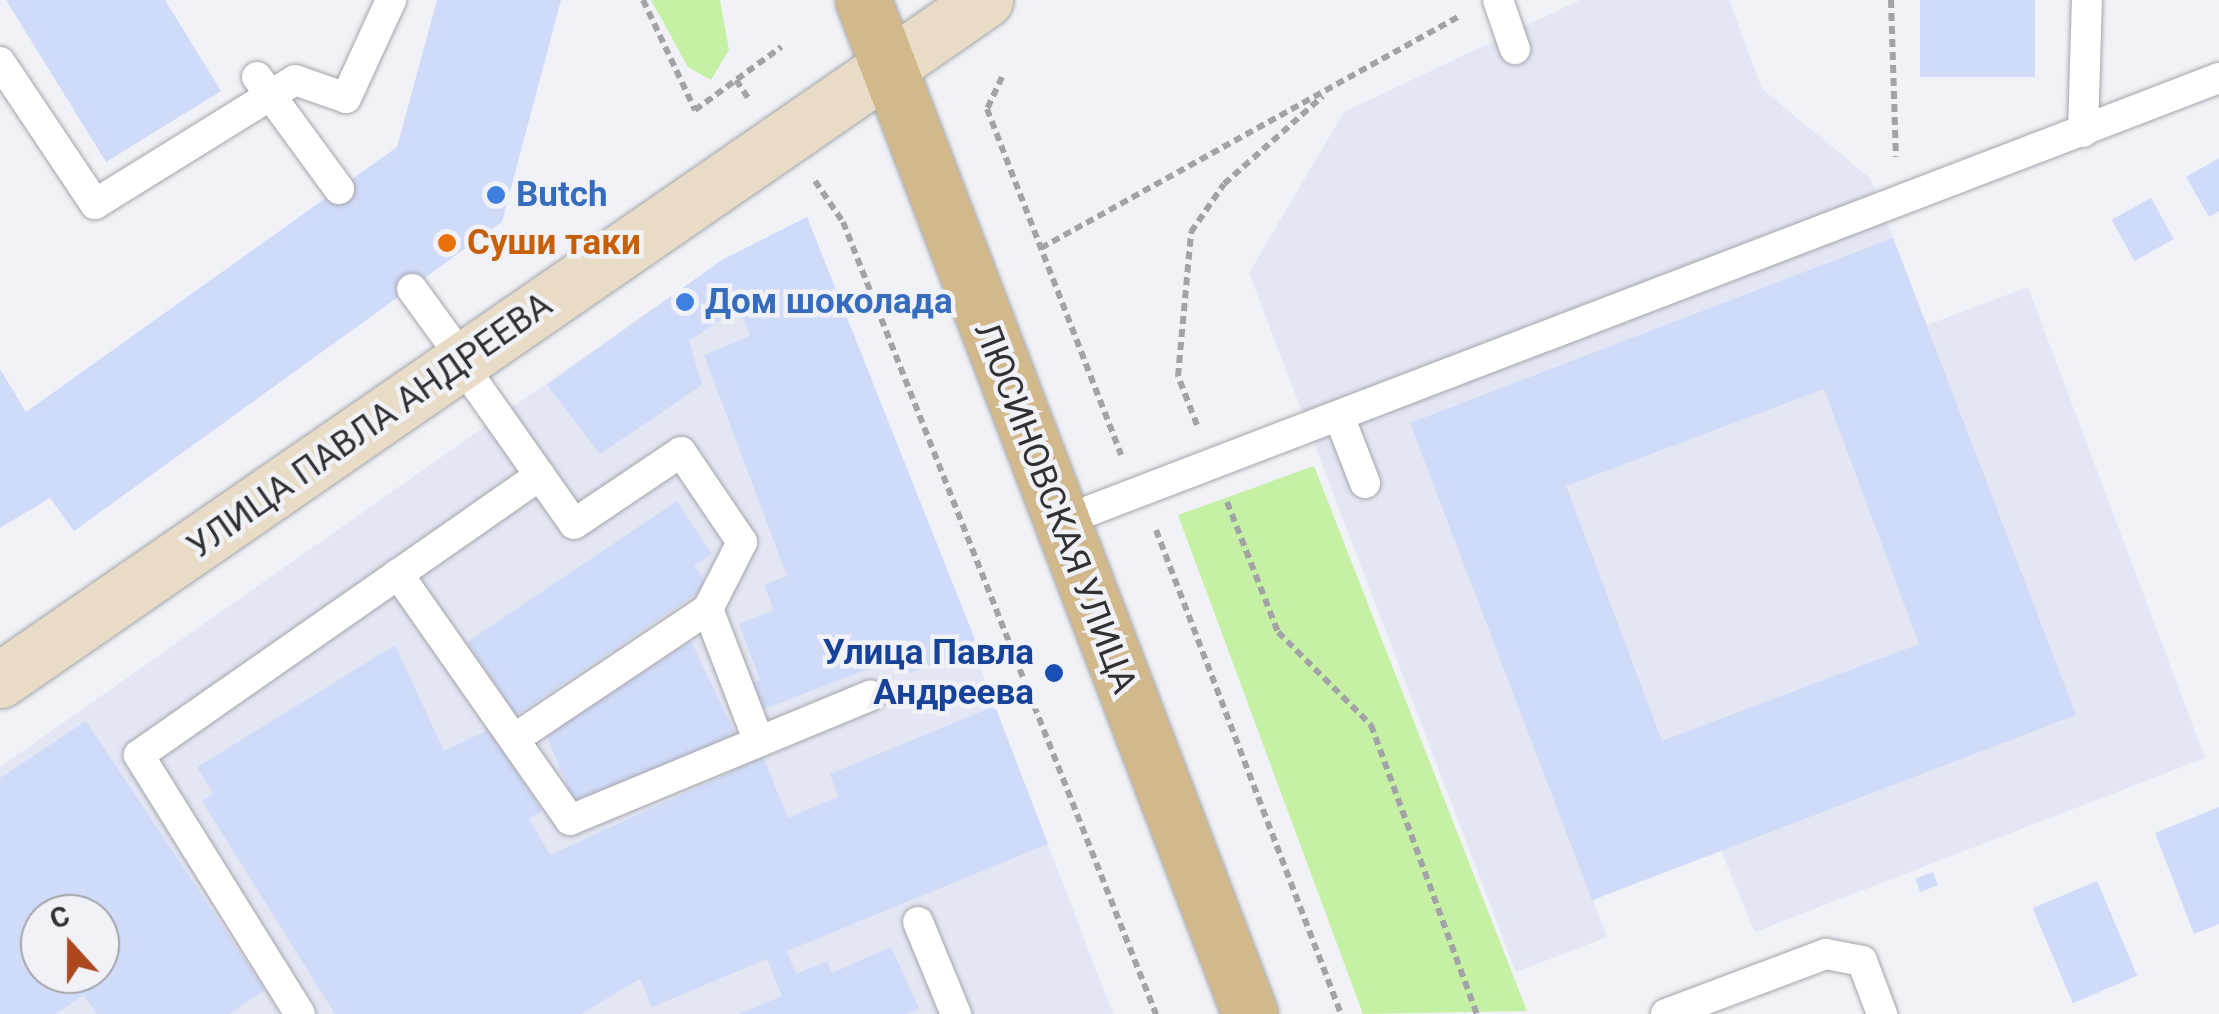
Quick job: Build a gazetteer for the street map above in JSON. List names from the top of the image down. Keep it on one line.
{"streets":{"main road":["ЛЮСИНОВСКАЯ УЛИЦА"],"street":["УЛИЦА ПАВЛА АНДРЕЕВА"]},"crossings":[["УЛИЦА ПАВЛА АНДРЕЕВА","ЛЮСИНОВСКАЯ УЛИЦА"]],"places":["Butch","Суши таки","Дом шоколада","Улица Павла Андреева"],"north":"top"}
